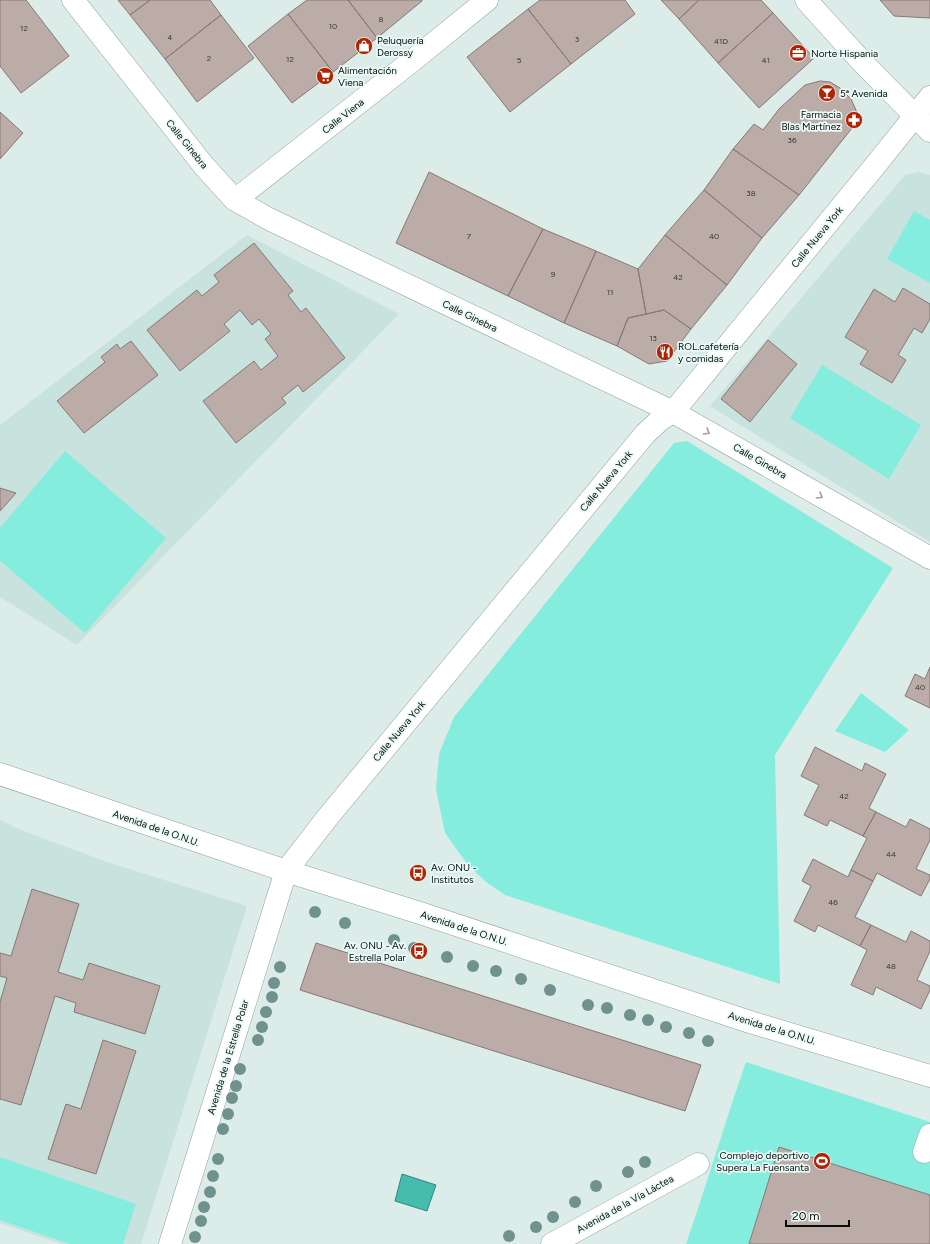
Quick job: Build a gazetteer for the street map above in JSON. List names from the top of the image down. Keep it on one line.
{"streets":{"street":["Calle Viena","Calle Ginebra","Calle Nueva York","Avenida de la O.N.U.","Avenida de la Estrella Polar","Avenida de la Vía Láctea"]},"crossings":[["Calle Viena","Calle Ginebra"],["Calle Ginebra","Calle Nueva York"],["Calle Nueva York","Avenida de la O.N.U."],["Calle Nueva York","Avenida de la Estrella Polar"],["Avenida de la O.N.U.","Avenida de la Estrella Polar"]],"places":{"shop":["Peluquería Derossy"],"office":["Norte Hispania"],"supermarket":["Alimentación Viena"],"bar":["5ª Avenida"],"pharmacy":["Farmacia Blas Martínez"],"restaurant":["ROL.cafetería y comidas"],"bus stop":["Av. ONU - Institutos","Av. ONU - Av. Estrella Polar"],"sports":["Complejo deportivo Supera La Fuensanta"]},"house_numbers":["8","10","12","4","3","41D","2","12","5","41","36","38","7","40","9","42","11","13","40","42","44","46","48"],"scale_bar":"20 m"}
